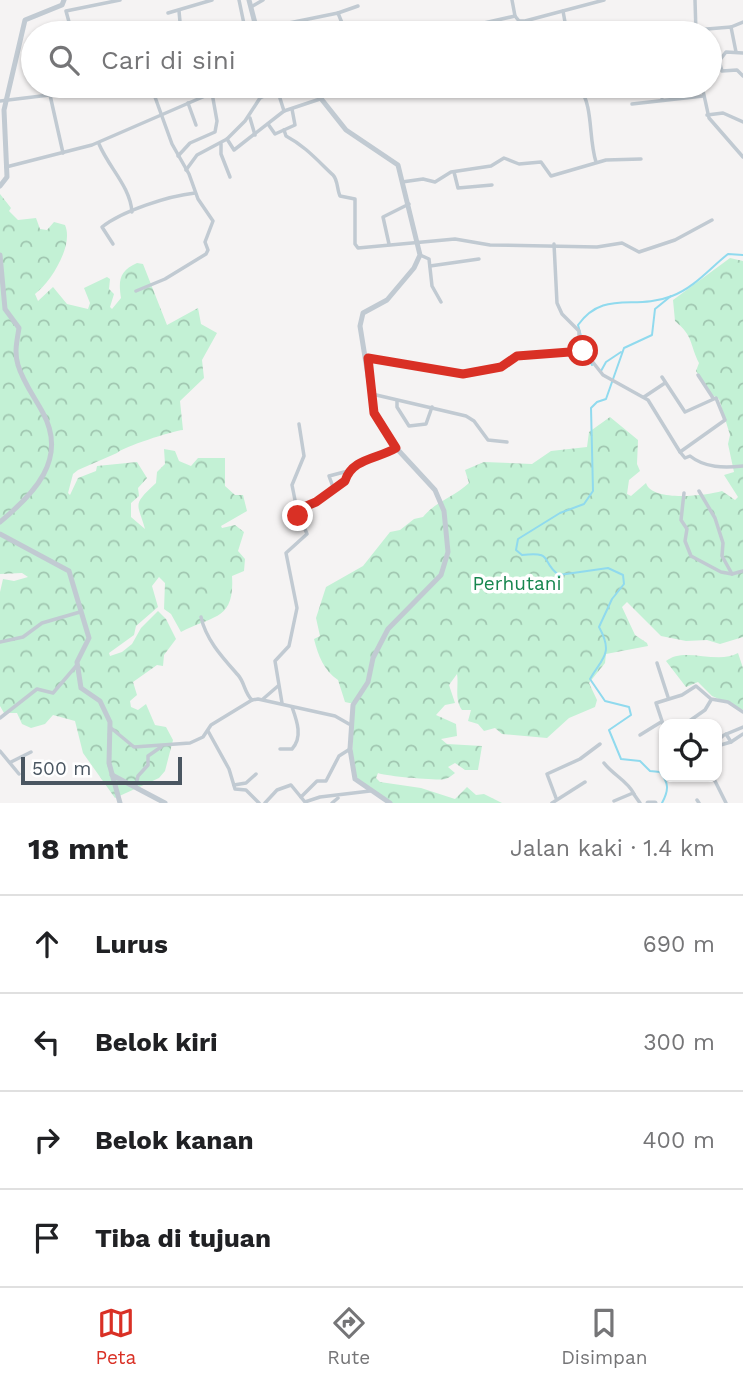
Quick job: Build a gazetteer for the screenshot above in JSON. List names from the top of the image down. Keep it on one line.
{"parks":["Perhutani"],"scale_bar":"500 m","page":{"search":"Cari di sini","scale":"500 m","heading":["18 mnt","Jalan kaki · 1.4 km"],"list":[["Lurus","690 m"],["Belok kiri","300 m"],["Belok kanan","400 m"],"Tiba di tujuan"],"nav":["Peta","Rute","Disimpan"]}}
